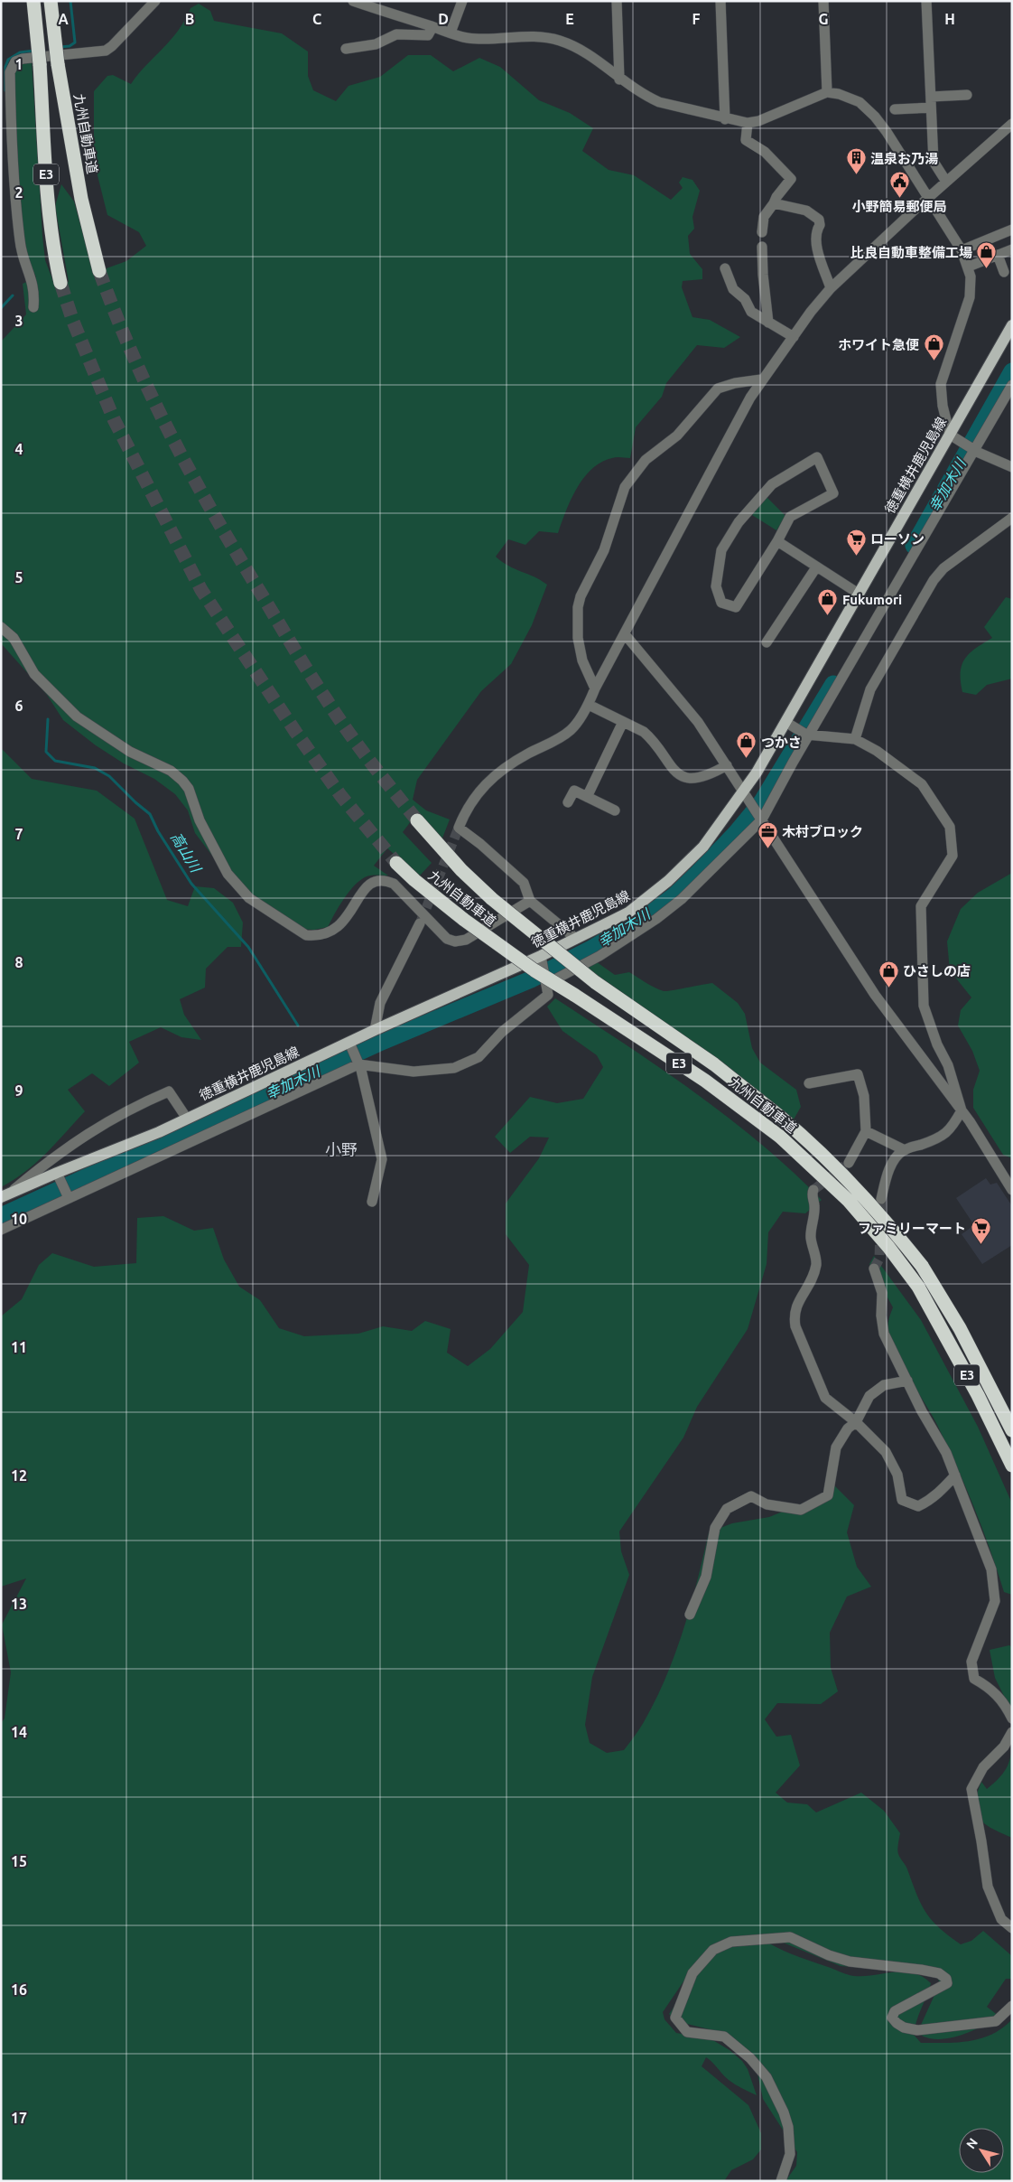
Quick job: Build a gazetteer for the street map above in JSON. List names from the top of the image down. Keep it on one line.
{"streets":{"highway":["九州自動車道","E3"],"main road":["徳重横井鹿児島線"]},"districts":["小野"],"water":["幸加木川","高山川"],"places":{"building":["温泉お乃湯"],"public building":["小野簡易郵便局"],"shop":["比良自動車整備工場","ホワイト急便","Fukumori","つかさ","ひさしの店"],"supermarket":["ローソン","ファミリーマート"],"office":["木村ブロック"]},"north":"top left","grid":{"columns":["A","B","C","D","E","F","G","H"],"rows":["1","2","3","4","5","6","7","8","9","10","11","12","13","14","15","16","17"]}}
